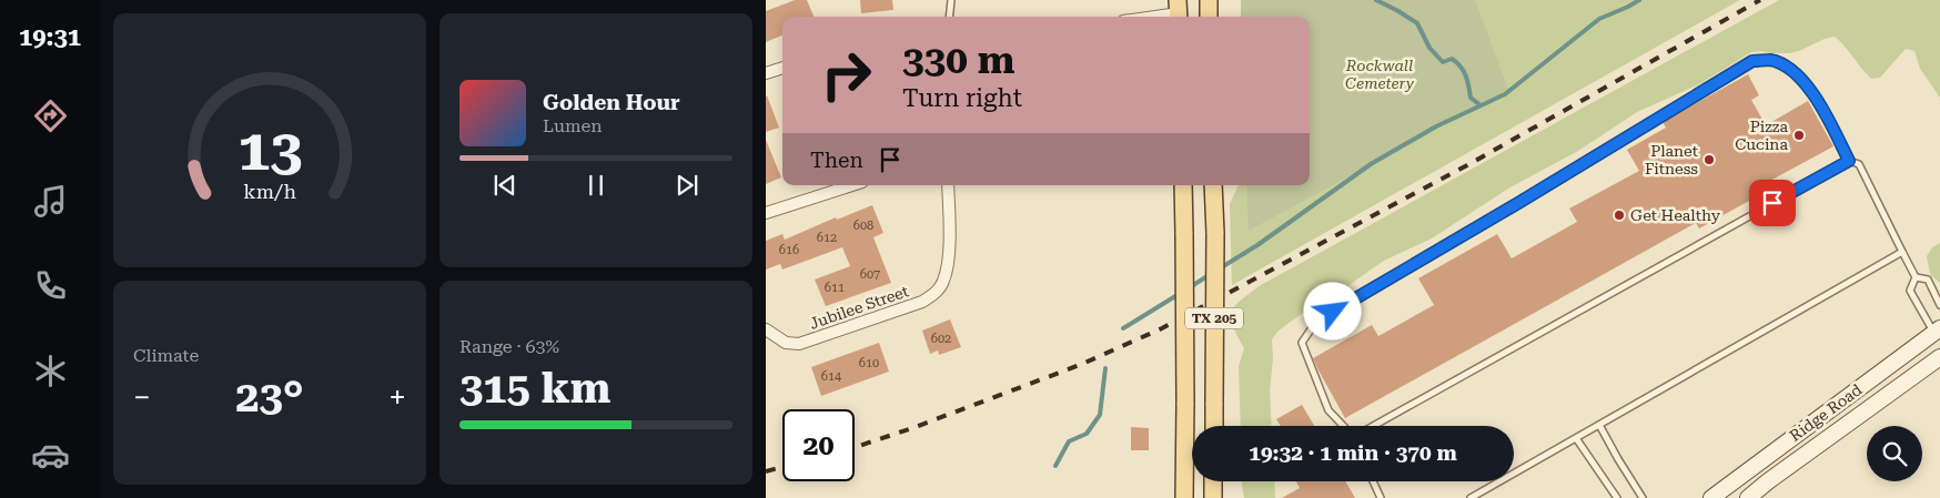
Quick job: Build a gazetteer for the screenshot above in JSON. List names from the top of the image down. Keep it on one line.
{"streets":{"main road":["TX 205","Ridge Road"],"street":["Jubilee Street"]},"parks":["Rockwall Cemetery"],"places":["Pizza Cucina","Planet Fitness","Get Healthy"],"house_numbers":["608","612","616","607","611","602","610","614"],"page":{"tabs":"19:31","turn":["330 m","Turn right"],"song":["Golden Hour","Lumen"],"then":"Then","tile":["Climate",["Range · 63%","315 km"]],"heat":["−","23°","+"],"limit":"20","trip":"19:32 · 1 min · 370 m","gauge":["13","km/h"]}}
